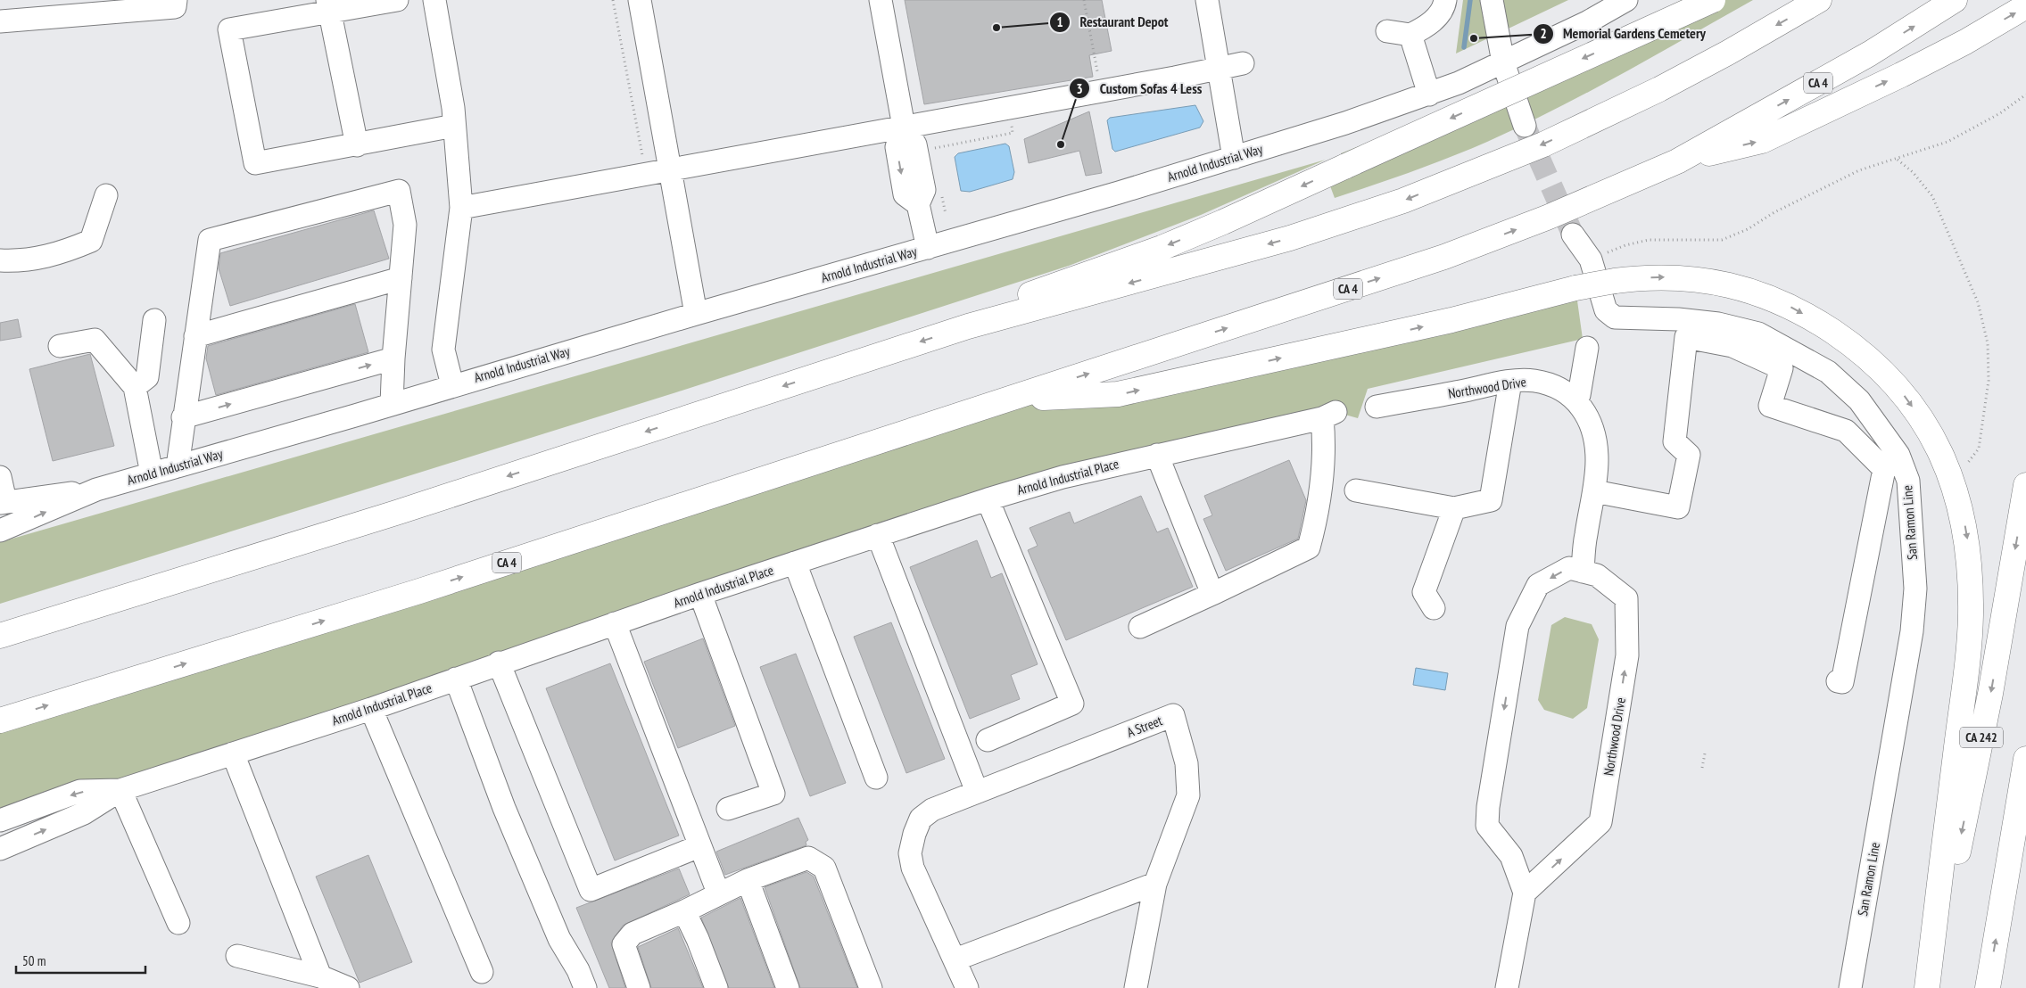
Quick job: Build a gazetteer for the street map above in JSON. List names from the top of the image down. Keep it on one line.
{"streets":{"highway":["CA 4","CA 242"],"street":["Arnold Industrial Way","Northwood Drive","Arnold Industrial Place","San Ramon Line","A Street"]},"places":["Restaurant Depot","Memorial Gardens Cemetery","Custom Sofas 4 Less"],"scale_bar":"50 m"}
